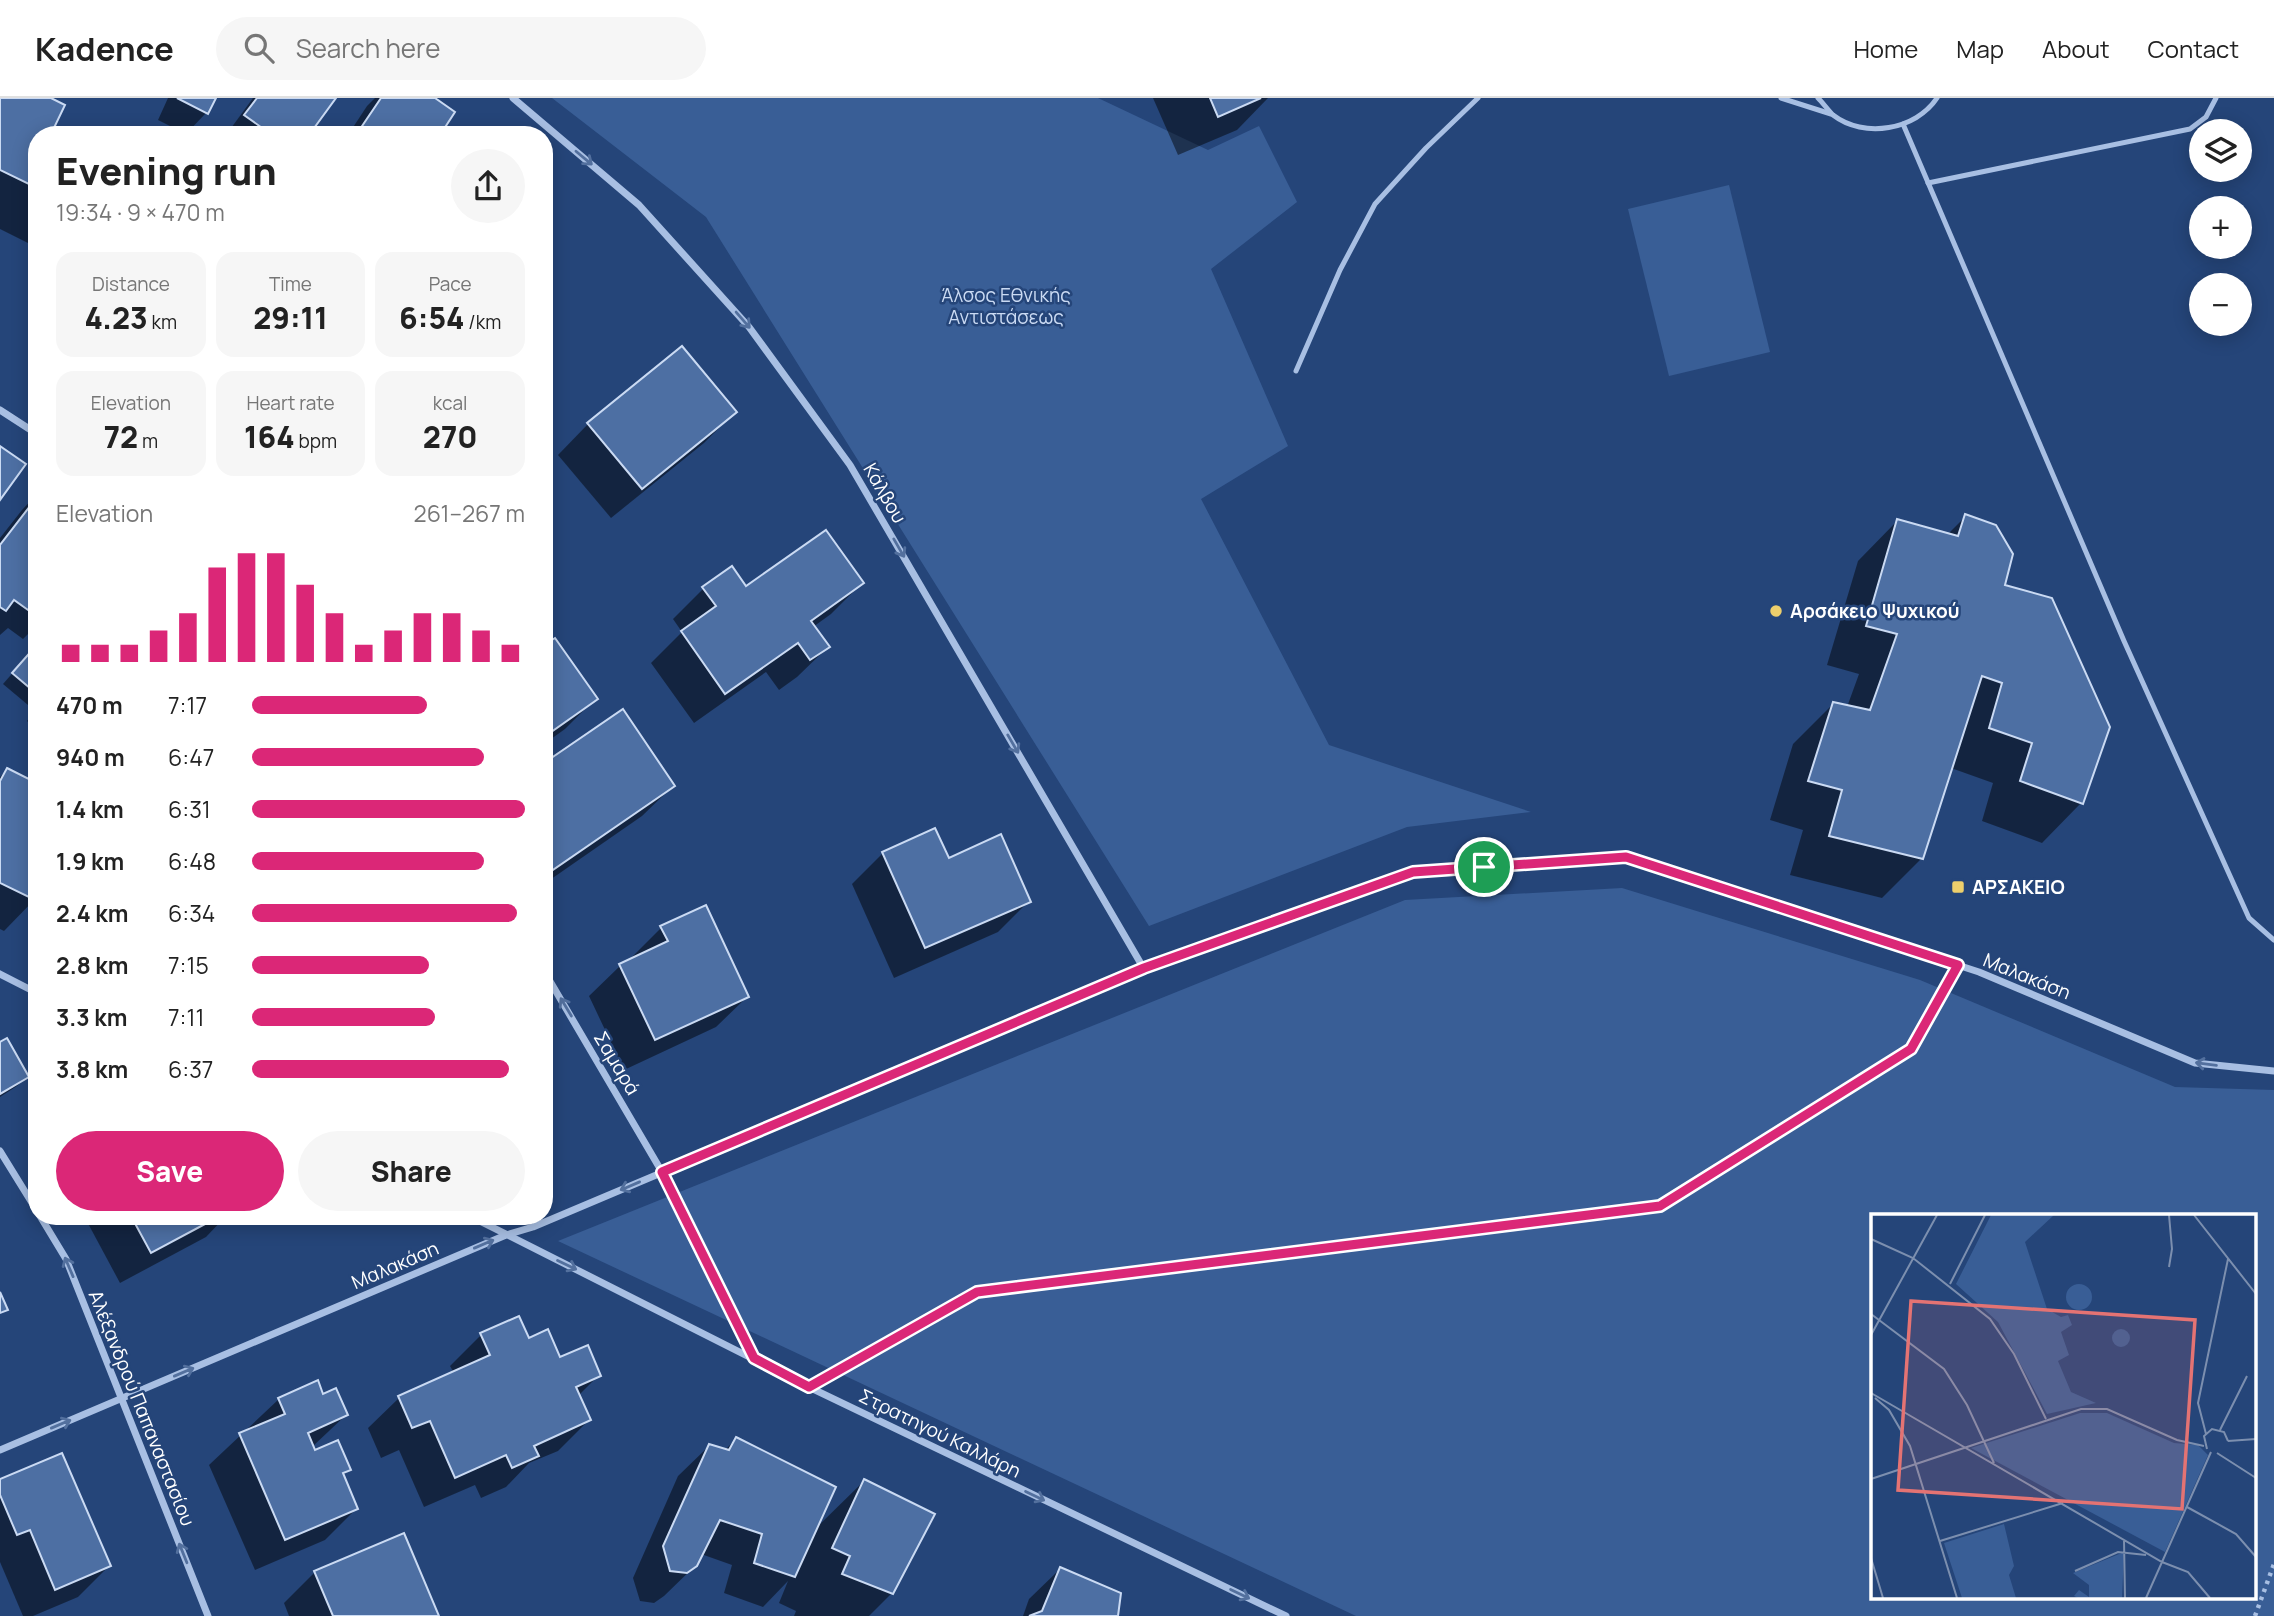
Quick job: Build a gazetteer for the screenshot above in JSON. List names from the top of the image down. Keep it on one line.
{"streets":{"street":["Κάλβου","Μαλακάση","Σαμαρά","Αλέξανδρού Παπαναστασίου","Στρατηγού Καλλάρη"]},"crossings":[["Κάλβου","Μαλακάση"],["Μαλακάση","Σαμαρά"],["Μαλακάση","Αλέξανδρού Παπαναστασίου"],["Μαλακάση","Στρατηγού Καλλάρη"],["Σαμαρά","Στρατηγού Καλλάρη"]],"one_way":["Κάλβου","Σαμαρά","Αλέξανδρού Παπαναστασίου","Στρατηγού Καλλάρη"],"parks":["Άλσος Εθνικής Αντιστάσεως"],"places":{"other":["Αρσάκειο Ψυχικού"],"transit":["ΑΡΣΑΚΕΙΟ"]},"page":{"header":"Kadence","search":"Search here","nav":["Home","Map","About","Contact"],"map_buttons":["+","−"],"heading":["Evening run","19:34 · 9 × 470 m"],"stats":[["Distance","4.23 km"],["Time","29:11"],["Pace","6:54 /km"],["Elevation","72 m"],["Heart rate","164 bpm"],["kcal","270"]],"chart":["Elevation","261–267 m"],"list":[{"name":"470 m","note":"7:17"},{"name":"940 m","note":"6:47"},{"name":"1.4 km","note":"6:31"},{"name":"1.9 km","note":"6:48"},{"name":"2.4 km","note":"6:34"},{"name":"2.8 km","note":"7:15"},{"name":"3.3 km","note":"7:11"},{"name":"3.8 km","note":"6:37"}],"buttons":["Save","Share"]}}
